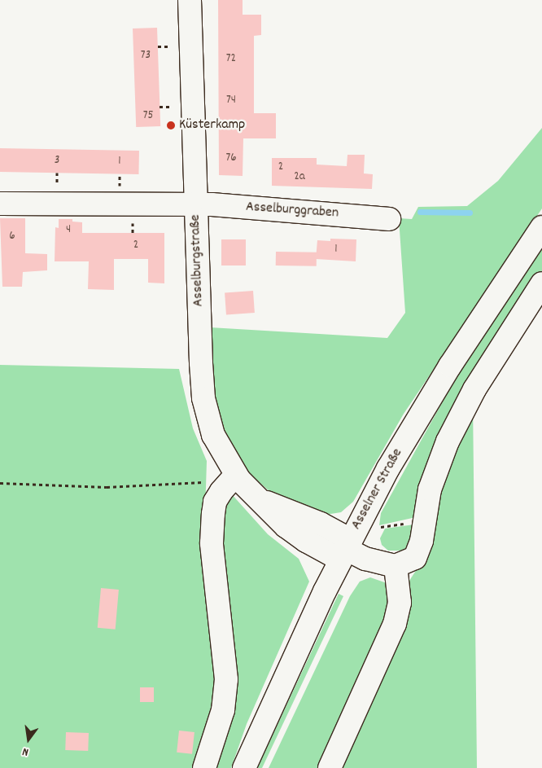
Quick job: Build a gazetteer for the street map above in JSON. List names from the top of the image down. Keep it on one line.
{"streets":{"street":["Asselburggraben","Asselburgstraße","Asselner Straße"]},"crossings":[["Asselburggraben","Asselburgstraße"],["Asselburgstraße","Asselner Straße"]],"places":["Küsterkamp"],"house_numbers":["73","72","74","75","76","3","1","2","2a","4","6","2","1"],"north":"bottom"}
